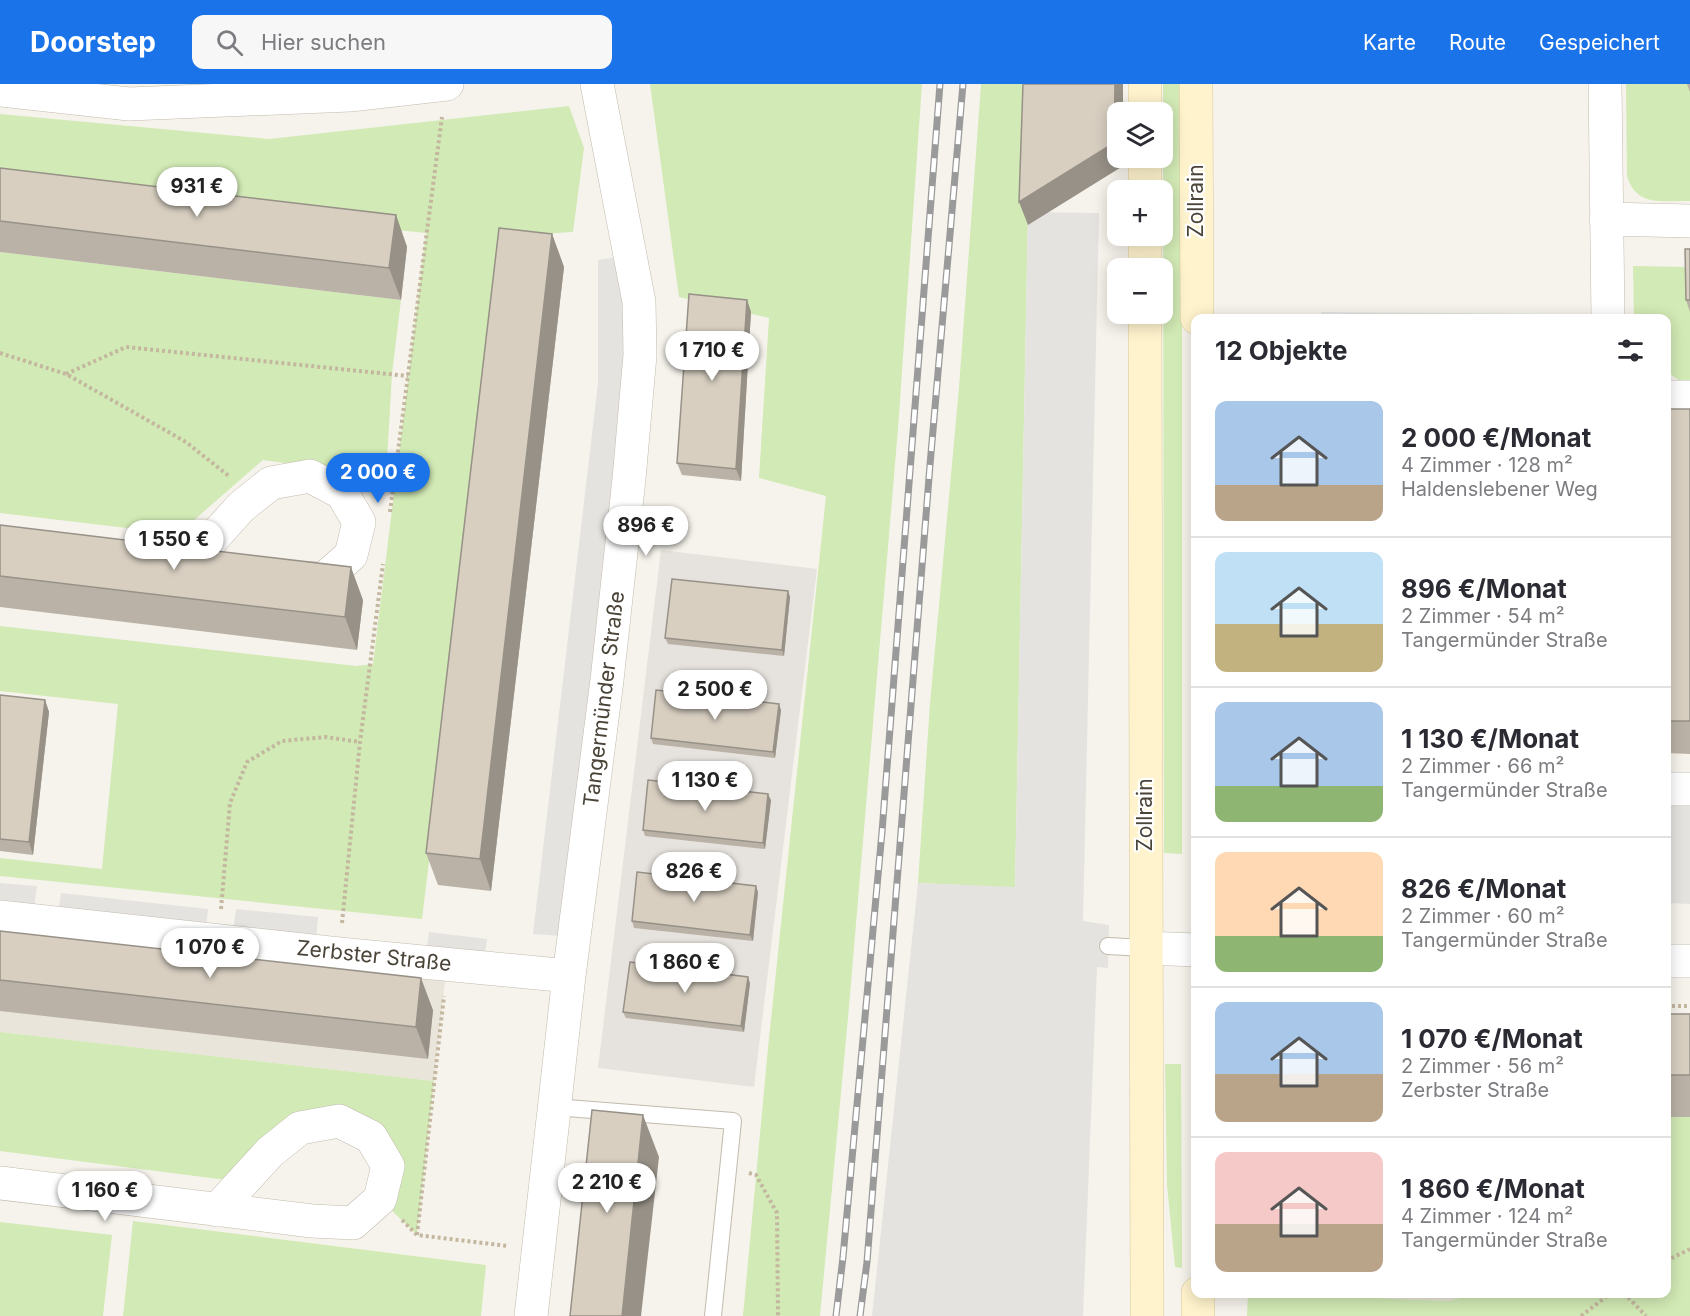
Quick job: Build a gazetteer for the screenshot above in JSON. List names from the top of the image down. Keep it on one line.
{"streets":{"main road":["Zollrain"],"street":["Tangermünder Straße","Zerbster Straße"]},"crossings":[["Tangermünder Straße","Zerbster Straße"]],"page":{"header":"Doorstep","search":"Hier suchen","nav":["Karte","Route","Gespeichert"],"map_buttons":["+","−"],"price":["931 €","1 710 €","2 000 €","896 €","1 550 €","2 500 €","1 130 €","826 €","1 070 €","1 860 €","2 210 €","1 160 €"],"heading":"12 Objekte","list":[{"name":"2 000 €/Monat","note":"4 Zimmer · 128 m² · Haldenslebener Weg"},{"name":"896 €/Monat","note":"2 Zimmer · 54 m² · Tangermünder Straße"},{"name":"1 130 €/Monat","note":"2 Zimmer · 66 m² · Tangermünder Straße"},{"name":"826 €/Monat","note":"2 Zimmer · 60 m² · Tangermünder Straße"},{"name":"1 070 €/Monat","note":"2 Zimmer · 56 m² · Zerbster Straße"},{"name":"1 860 €/Monat","note":"4 Zimmer · 124 m² · Tangermünder Straße"}]}}
